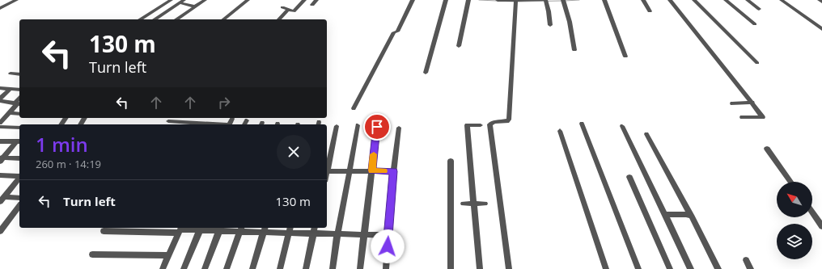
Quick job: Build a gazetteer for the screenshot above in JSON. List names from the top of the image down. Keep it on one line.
{"north":"top left","page":{"turn":["130 m","Turn left"],"heading":["1 min","260 m · 14:19"],"list":[{"name":"Turn left","value":"130 m"}]}}
